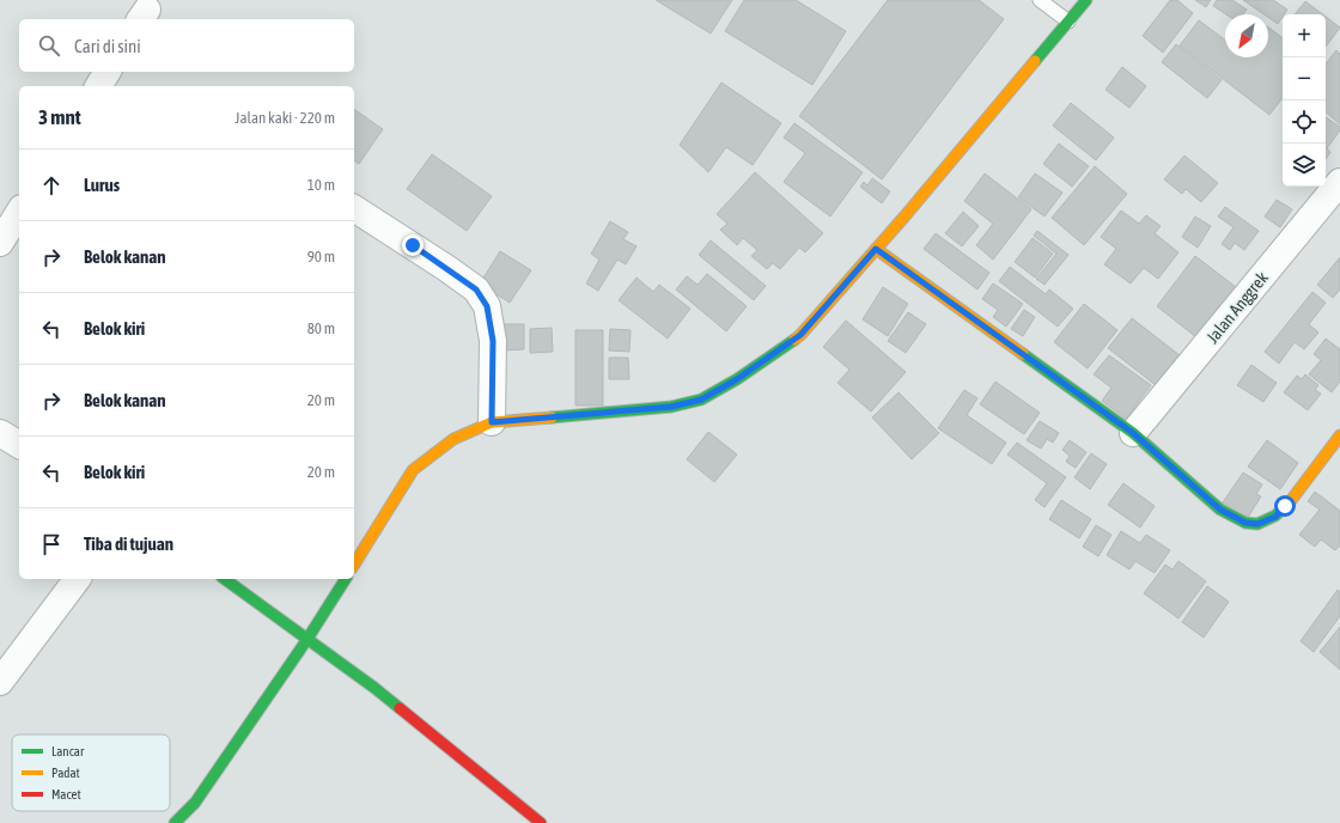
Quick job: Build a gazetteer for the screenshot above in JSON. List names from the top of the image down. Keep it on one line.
{"streets":{"street":["Jalan Anggrek"]},"legend":["Lancar","Padat","Macet"],"north":"bottom left","page":{"map_buttons":["+","−"],"search":"Cari di sini","heading":["3 mnt","Jalan kaki · 220 m"],"list":[["Lurus","10 m"],["Belok kanan","90 m"],["Belok kiri","80 m"],["Belok kanan","20 m"],["Belok kiri","20 m"],"Tiba di tujuan"]}}
